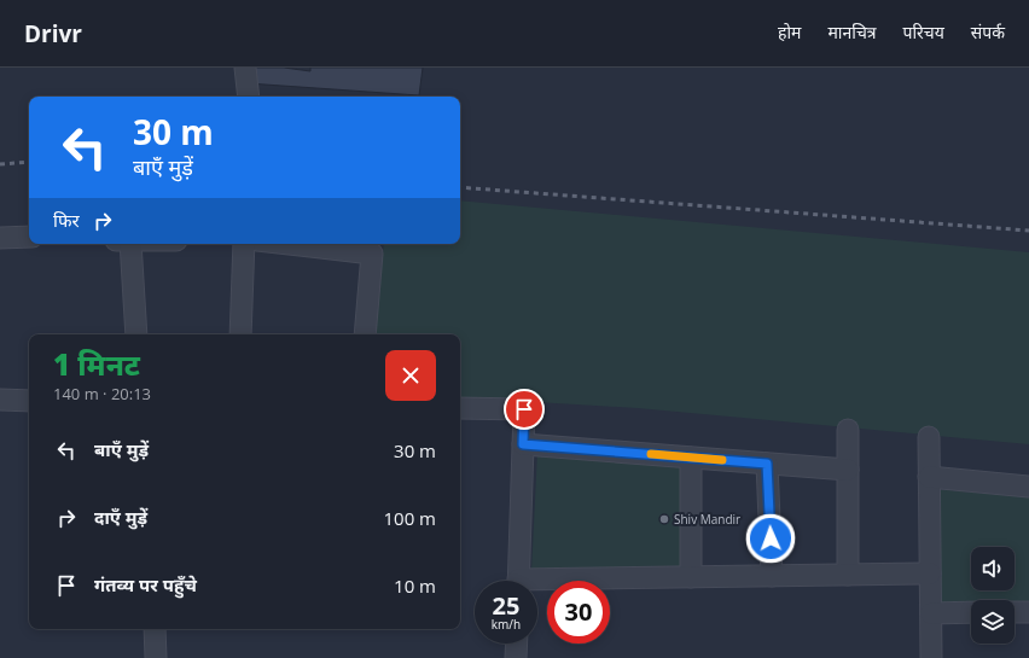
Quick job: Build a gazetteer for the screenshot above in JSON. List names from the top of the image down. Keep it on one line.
{"places":["Shiv Mandir"],"page":{"header":"Drivr","nav":["होम","मानचित्र","परिचय","संपर्क"],"turn":["30 m","बाएँ मुड़ें"],"then":"फिर","heading":["1 मिनट","140 m · 20:13"],"list":[{"name":"बाएँ मुड़ें","value":"30 m"},{"name":"दाएँ मुड़ें","value":"100 m"},{"name":"गंतव्य पर पहुँचे","value":"10 m"}],"speed":"25 km/h","limit":"30"}}
